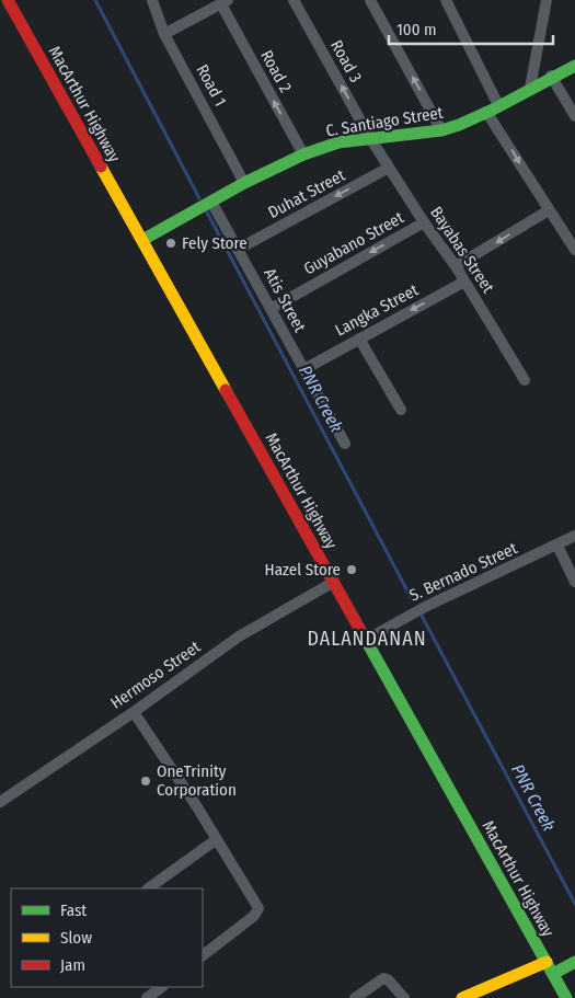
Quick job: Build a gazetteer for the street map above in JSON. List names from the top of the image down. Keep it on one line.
{"streets":{"main road":["MacArthur Highway","C. Santiago Street"],"street":["Road 3","Road 2","Road 1","Duhat Street","Guyabano Street","Bayabas Street","Atis Street","Langka Street","S. Bernado Street","Hermoso Street"]},"crossings":[["Road 3","C. Santiago Street"],["Road 3","Bayabas Street"],["Road 2","C. Santiago Street"],["Road 1","C. Santiago Street"],["MacArthur Highway","C. Santiago Street"],["MacArthur Highway","S. Bernado Street"],["MacArthur Highway","Hermoso Street"],["C. Santiago Street","Bayabas Street"],["C. Santiago Street","Atis Street"],["Duhat Street","Bayabas Street"],["Duhat Street","Atis Street"],["Guyabano Street","Bayabas Street"],["Guyabano Street","Atis Street"],["Bayabas Street","Langka Street"],["Atis Street","Langka Street"]],"one_way":["Road 2","Duhat Street","Guyabano Street","Langka Street"],"districts":["DALANDANAN"],"water":["PNR Creek"],"places":["Fely Store","Hazel Store","OneTrinity Corporation"],"legend":["Fast","Slow","Jam"],"scale_bar":"100 m"}
